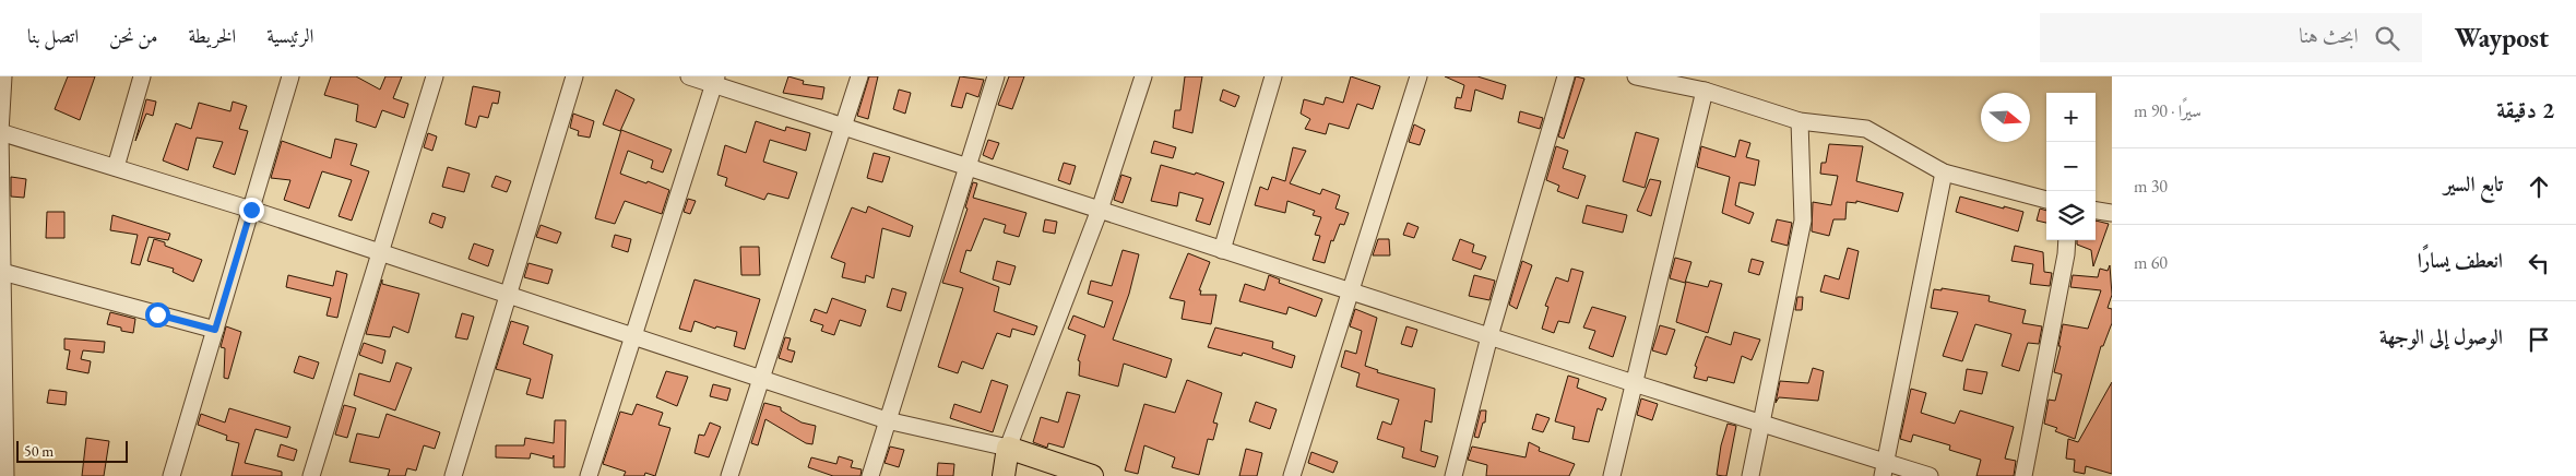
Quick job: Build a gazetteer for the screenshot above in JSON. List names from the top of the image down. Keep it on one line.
{"scale_bar":"50 m","north":"right","page":{"header":"Waypost","search":"ابحث هنا","nav":["الرئيسية","الخريطة","من نحن","اتصل بنا"],"heading":["2 دقيقة","سيرًا · 90 m"],"map_buttons":["+","−"],"list":[["تابع السير","30 m"],["انعطف يسارًا","60 m"],"الوصول إلى الوجهة"],"scale":"50 m"}}
